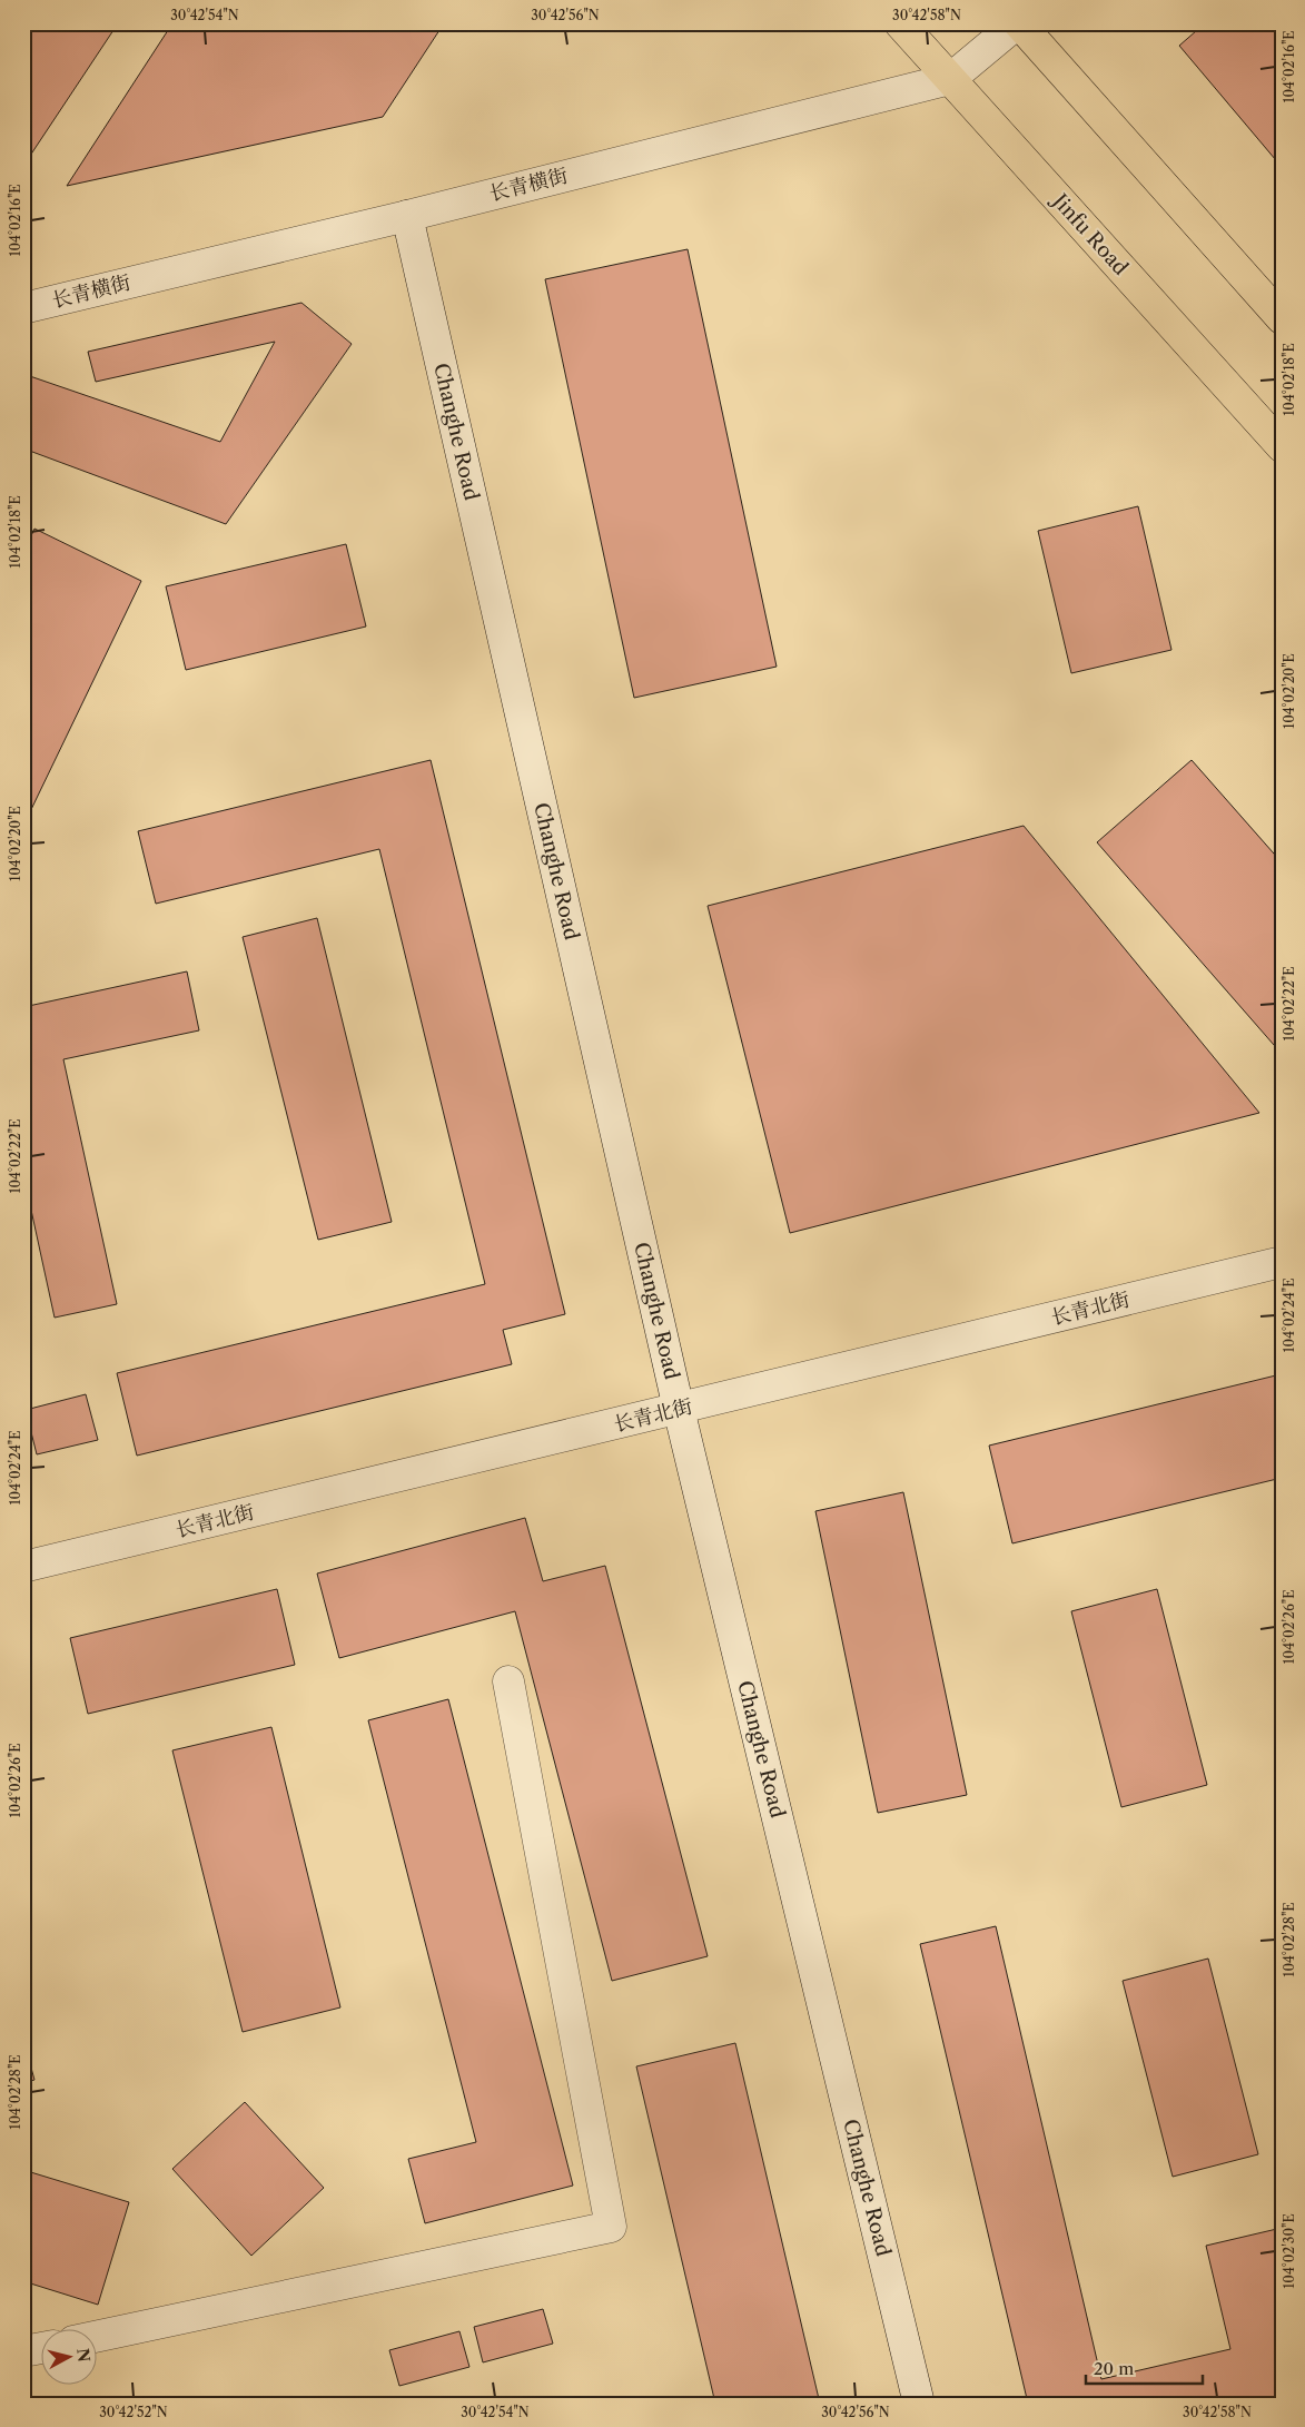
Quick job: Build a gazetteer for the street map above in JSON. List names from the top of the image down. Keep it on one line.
{"streets":{"main road":["Jinfu Road"],"street":["长青横街","Changhe Road","长青北街"]},"crossings":[["长青横街","Jinfu Road"],["长青横街","Changhe Road"],["Changhe Road","长青北街"]],"scale_bar":"20 m","north":"right","coordinates":["30°42'54\"N","30°42'56\"N","30°42'58\"N","104°02'16\"E","104°02'18\"E","104°02'20\"E","104°02'22\"E","104°02'24\"E","104°02'26\"E","104°02'28\"E","104°02'30\"E","30°42'52\"N"]}
